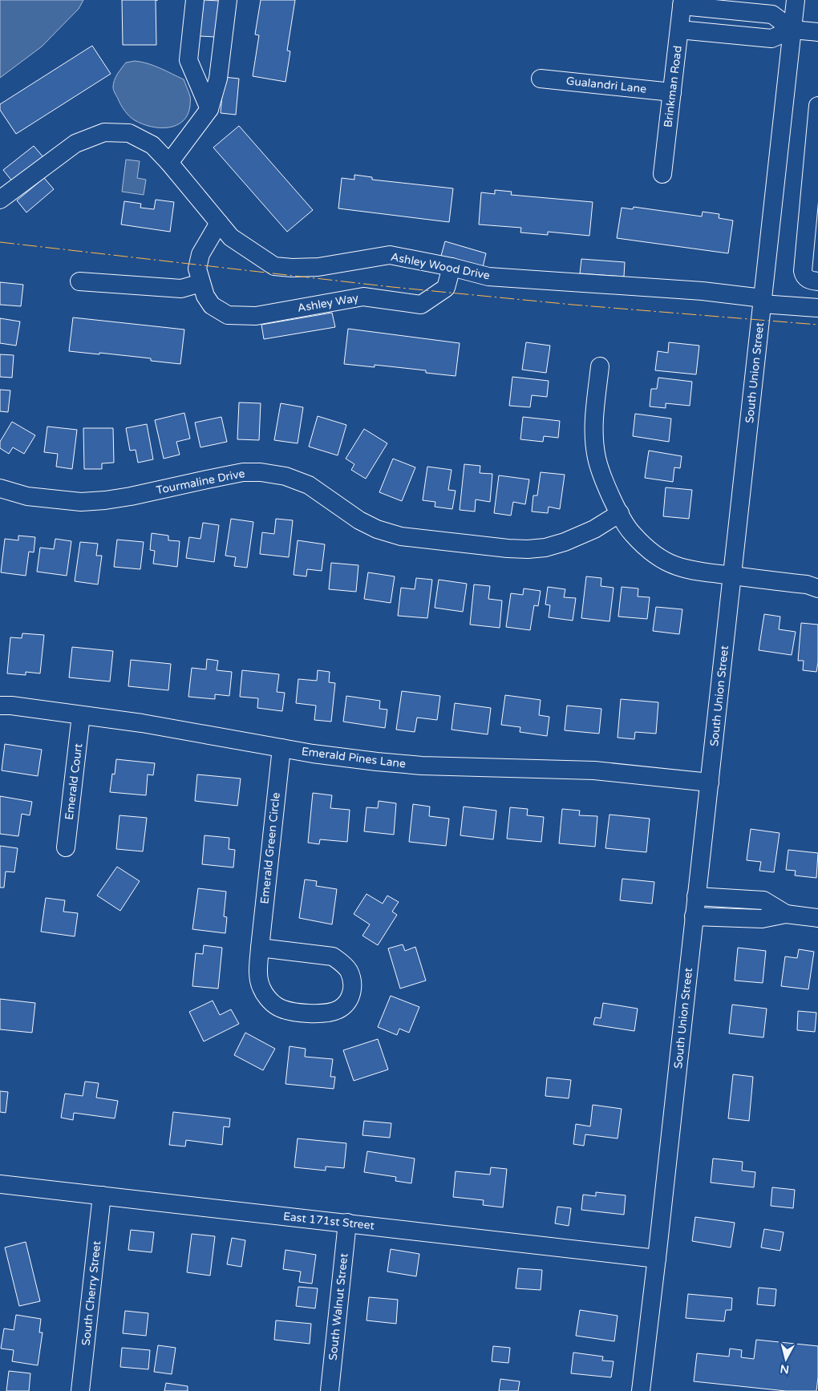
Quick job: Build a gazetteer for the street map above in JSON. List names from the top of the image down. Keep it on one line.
{"streets":{"street":["Gualandri Lane","Brinkman Road","Ashley Wood Drive","Ashley Way","South Union Street","Tourmaline Drive","Emerald Pines Lane","Emerald Court","Emerald Green Circle","East 171st Street","South Cherry Street","South Walnut Street"]},"crossings":[["Gualandri Lane","Brinkman Road"],["Ashley Wood Drive","Ashley Way"],["Ashley Wood Drive","South Union Street"],["South Union Street","Emerald Pines Lane"],["South Union Street","East 171st Street"],["Emerald Pines Lane","Emerald Court"],["Emerald Pines Lane","Emerald Green Circle"],["East 171st Street","South Cherry Street"],["East 171st Street","South Walnut Street"]],"north":"bottom"}
